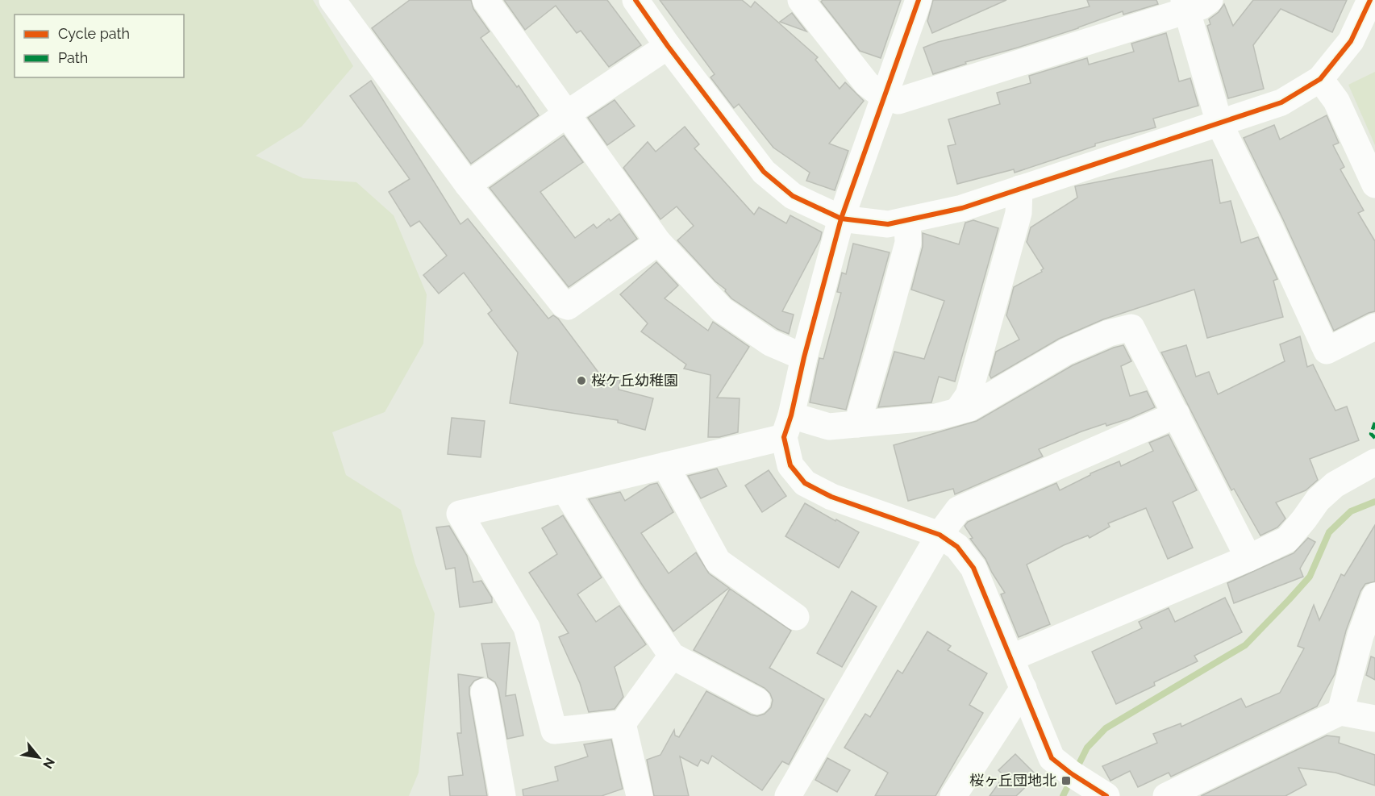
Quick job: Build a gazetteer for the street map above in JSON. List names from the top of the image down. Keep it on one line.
{"places":{"other":["桜ケ丘幼稚園"],"transit":["桜ヶ丘団地北"]},"legend":["Cycle path","Path"],"north":"bottom right"}
